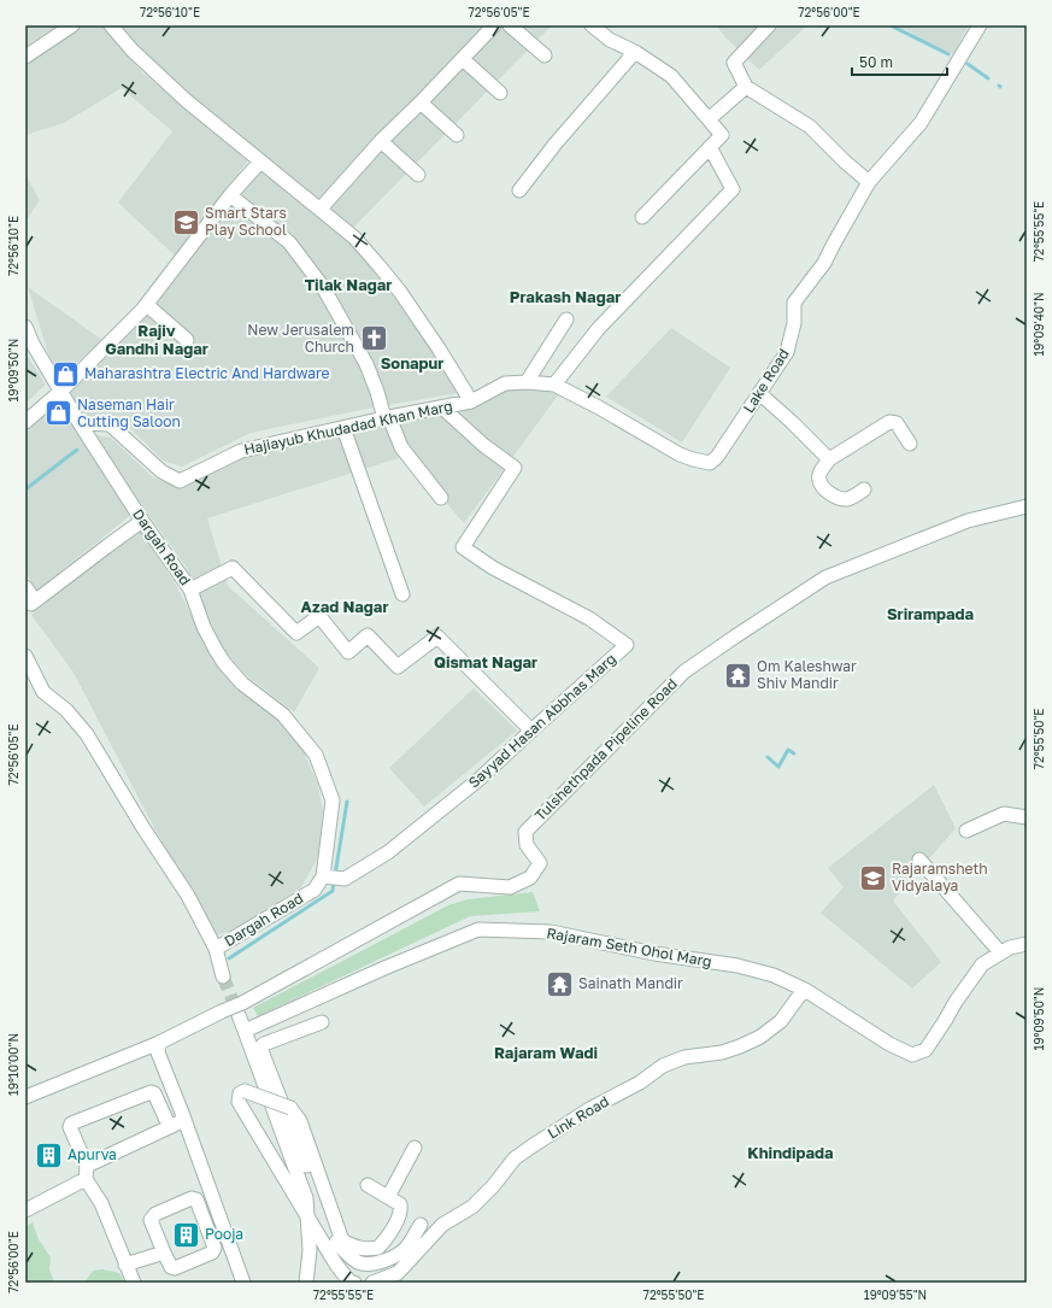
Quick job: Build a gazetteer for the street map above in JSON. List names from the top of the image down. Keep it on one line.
{"streets":{"street":["Lake Road","Hajiayub Khudadad Khan Marg","Dargah Road","Sayyad Hasan Abbhas Marg","Tulshethpada Pipeline Road","Rajaram Seth Ohol Marg","Link Road"]},"crossings":[["Lake Road","Hajiayub Khudadad Khan Marg"],["Hajiayub Khudadad Khan Marg","Dargah Road"],["Hajiayub Khudadad Khan Marg","Sayyad Hasan Abbhas Marg"],["Dargah Road","Sayyad Hasan Abbhas Marg"],["Rajaram Seth Ohol Marg","Link Road"]],"districts":["Tilak Nagar","Prakash Nagar","Rajiv Gandhi Nagar","Sonapur","Azad Nagar","Srirampada","Qismat Nagar","Rajaram Wadi","Khindipada"],"places":{"school or university":["Smart Stars Play School","Rajaramsheth Vidyalaya"],"church":["New Jerusalem Church"],"shop":["Maharashtra Electric And Hardware","Naseman Hair Cutting Saloon"],"temple":["Om Kaleshwar Shiv Mandir","Sainath Mandir"],"building":["Apurva","Pooja"]},"scale_bar":"50 m","coordinates":["72°56'10\"E","72°56'05\"E","72°56'00\"E","72°55'55\"E","19°09'40\"N","19°09'50\"N","72°55'50\"E","19°10'00\"N","19°09'55\"N"]}
